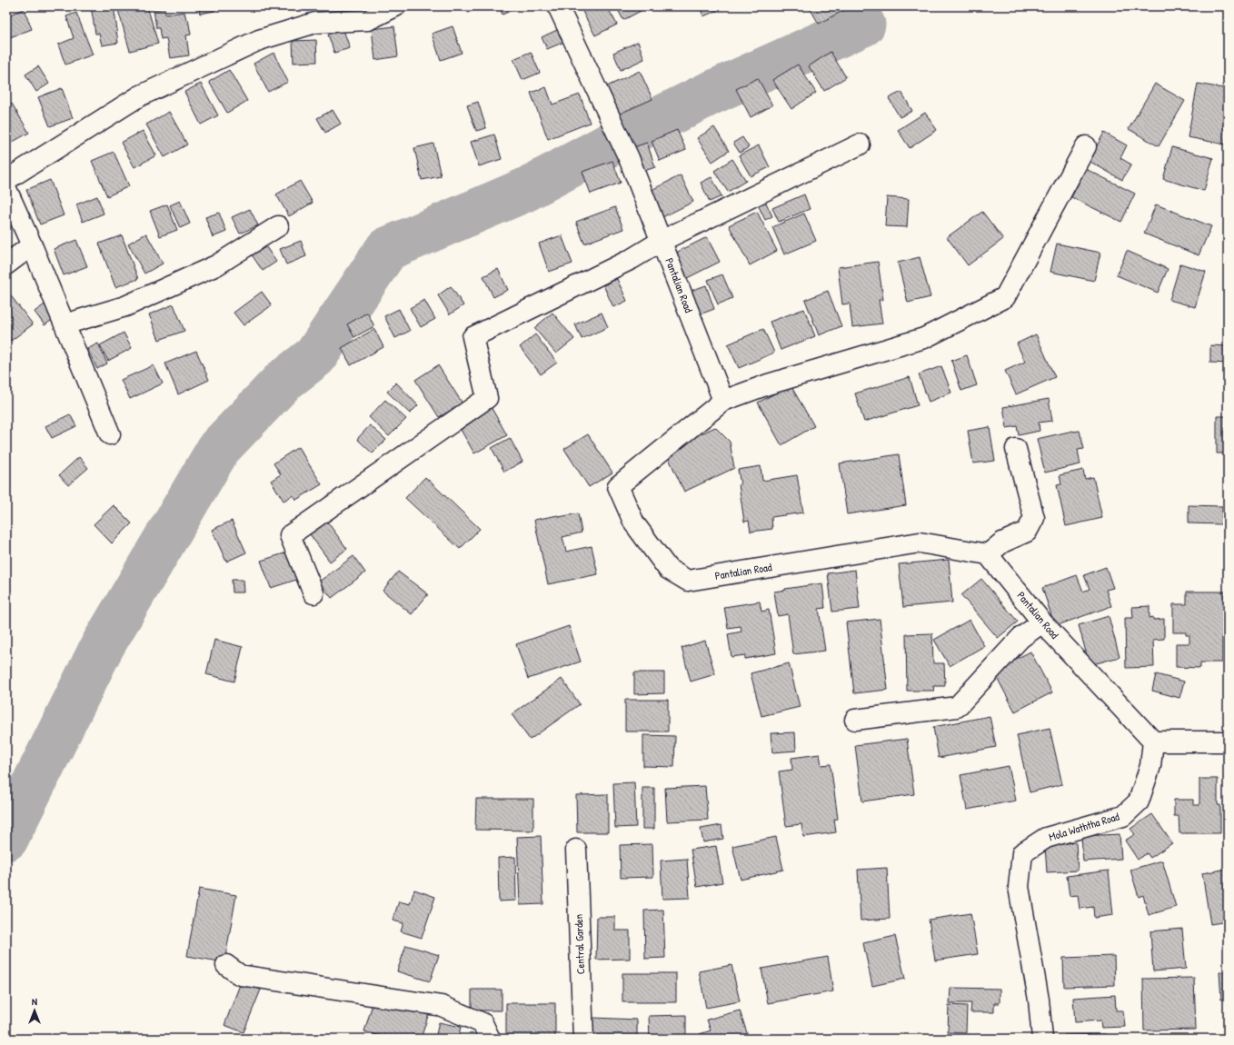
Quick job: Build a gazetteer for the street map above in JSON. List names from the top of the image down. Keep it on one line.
{"streets":{"street":["Pantalian Road","Mola Waththa Road","Central Garden"]},"crossings":[["Pantalian Road","Mola Waththa Road"]],"north":"top"}
